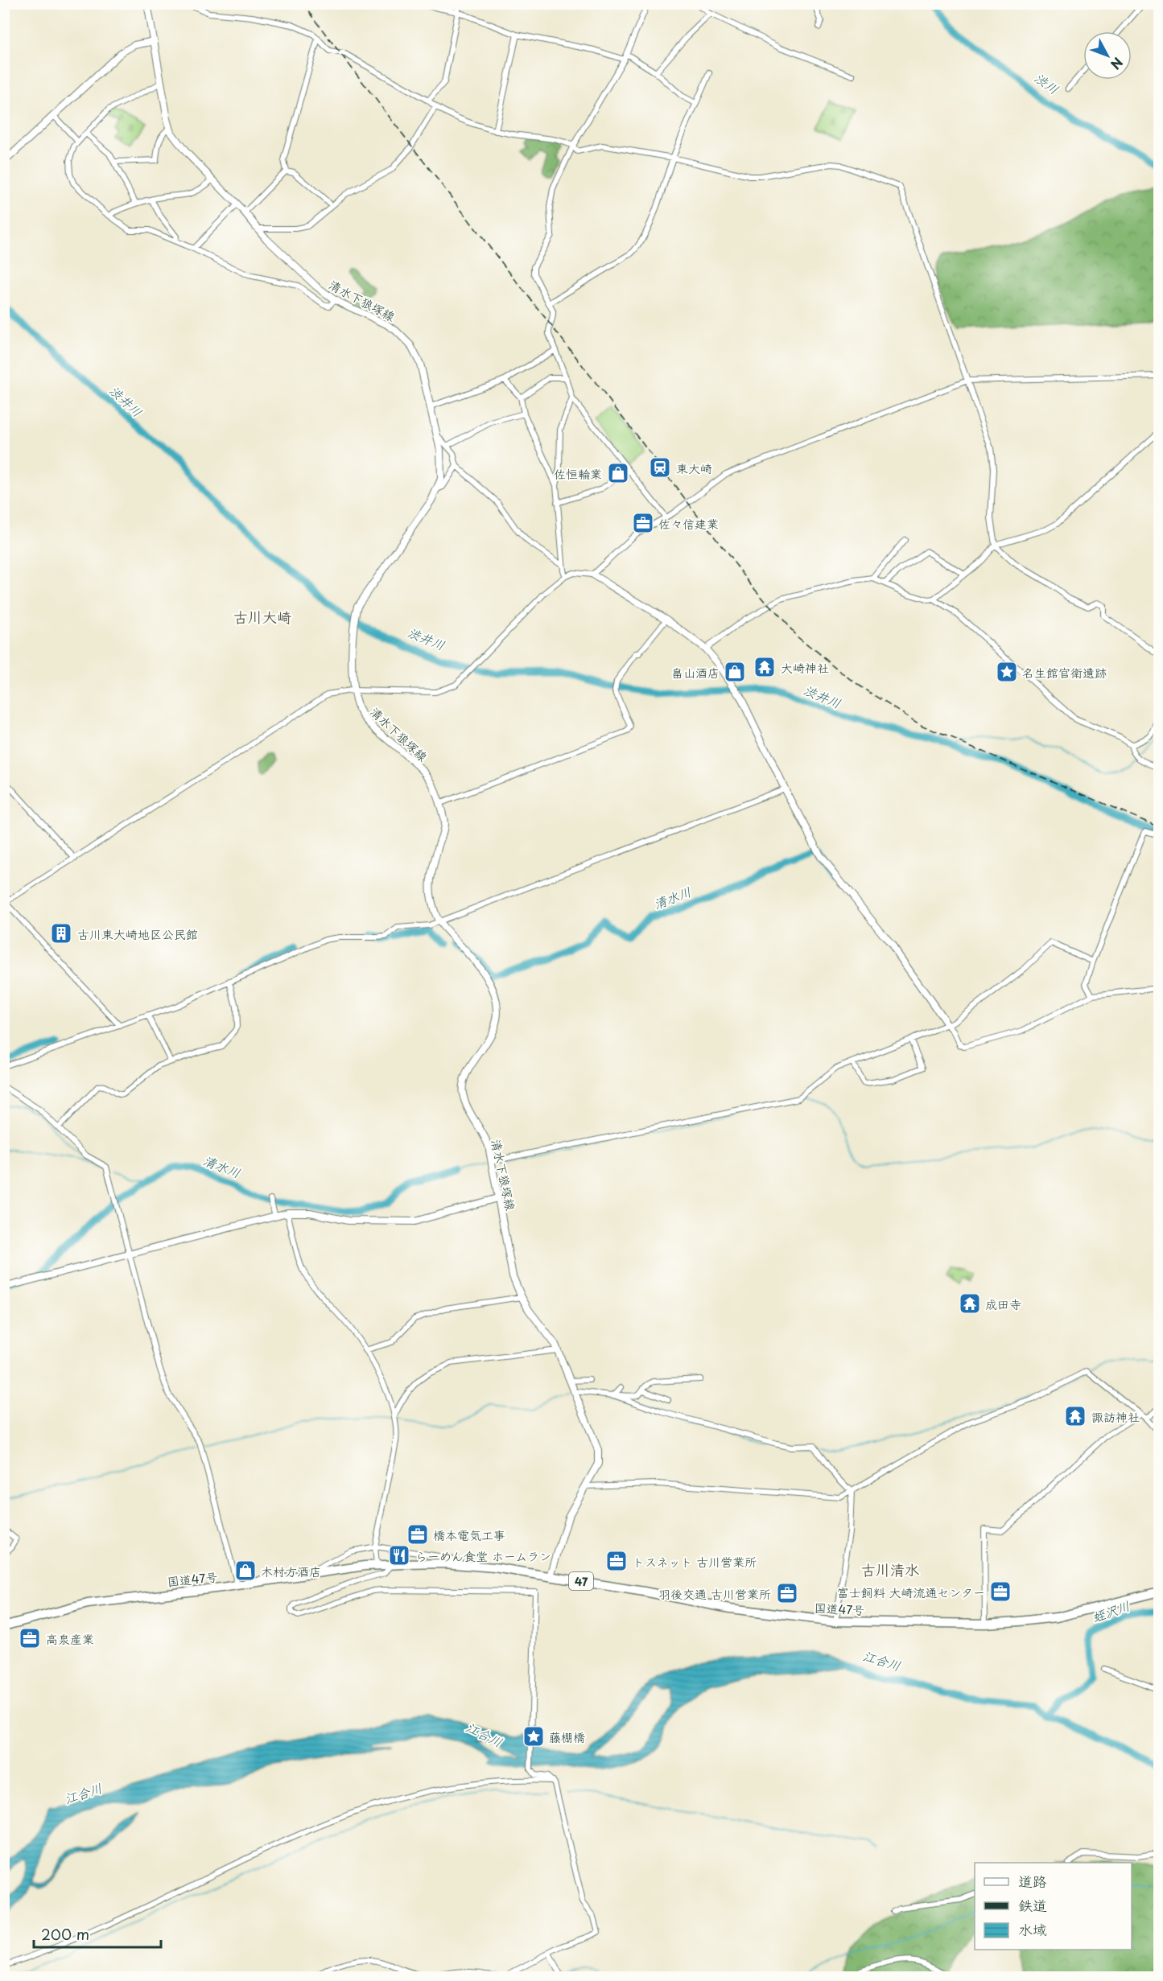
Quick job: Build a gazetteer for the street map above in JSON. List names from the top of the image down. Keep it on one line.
{"streets":{"highway":["国道47号","47"],"main road":["清水下狼塚線"]},"crossings":[["清水下狼塚線","国道47号"]],"districts":["古川大崎","古川清水"],"water":["渋川","渋井川","清水川","蛭沢川","江合川"],"places":{"station":["東大崎"],"shop":["佐恒輪業","畠山酒店","木村方酒店"],"office":["佐々信建業","橋本電気工事","トスネット 古川営業所","富士飼料 大崎流通センター","羽後交通 古川営業所","高泉産業"],"temple":["大崎神社","成田寺","諏訪神社"],"place":["名生館官衛遺跡","藤棚橋"],"building":["古川東大崎地区公民館"],"restaurant":["らーめん食堂 ホームラン"]},"legend":["道路","鉄道","水域"],"scale_bar":"200 m","north":"bottom right"}
